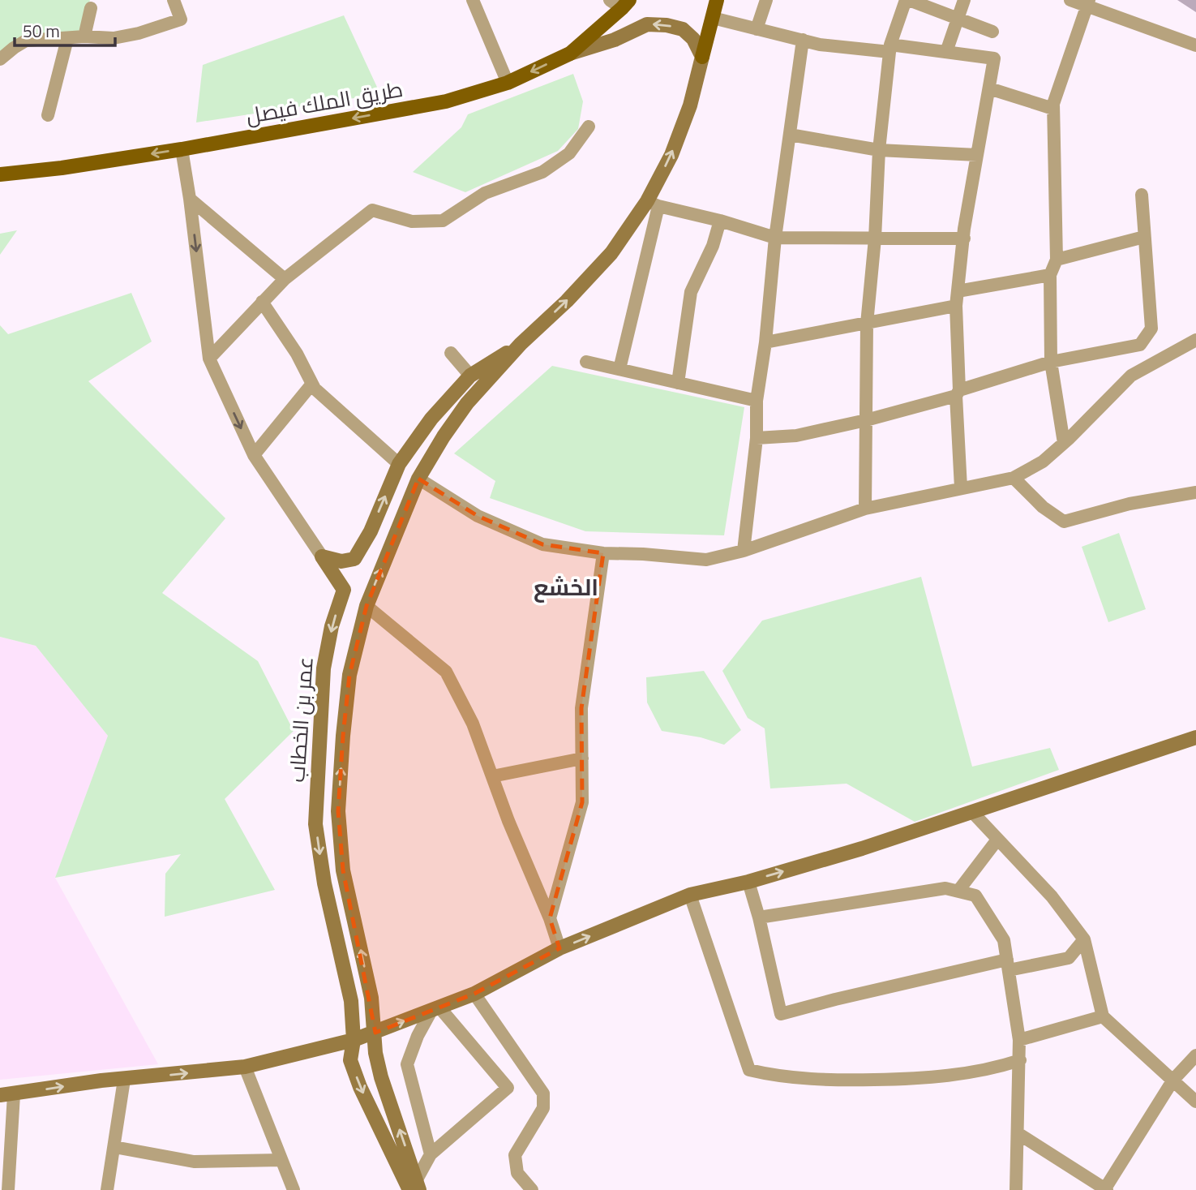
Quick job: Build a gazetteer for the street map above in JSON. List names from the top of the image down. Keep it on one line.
{"streets":{"main road":["طريق الملك فيصل"],"street":["عمر بن الخطاب"]},"one_way":["طريق الملك فيصل"],"districts":["الخشع"],"scale_bar":"50 m"}
